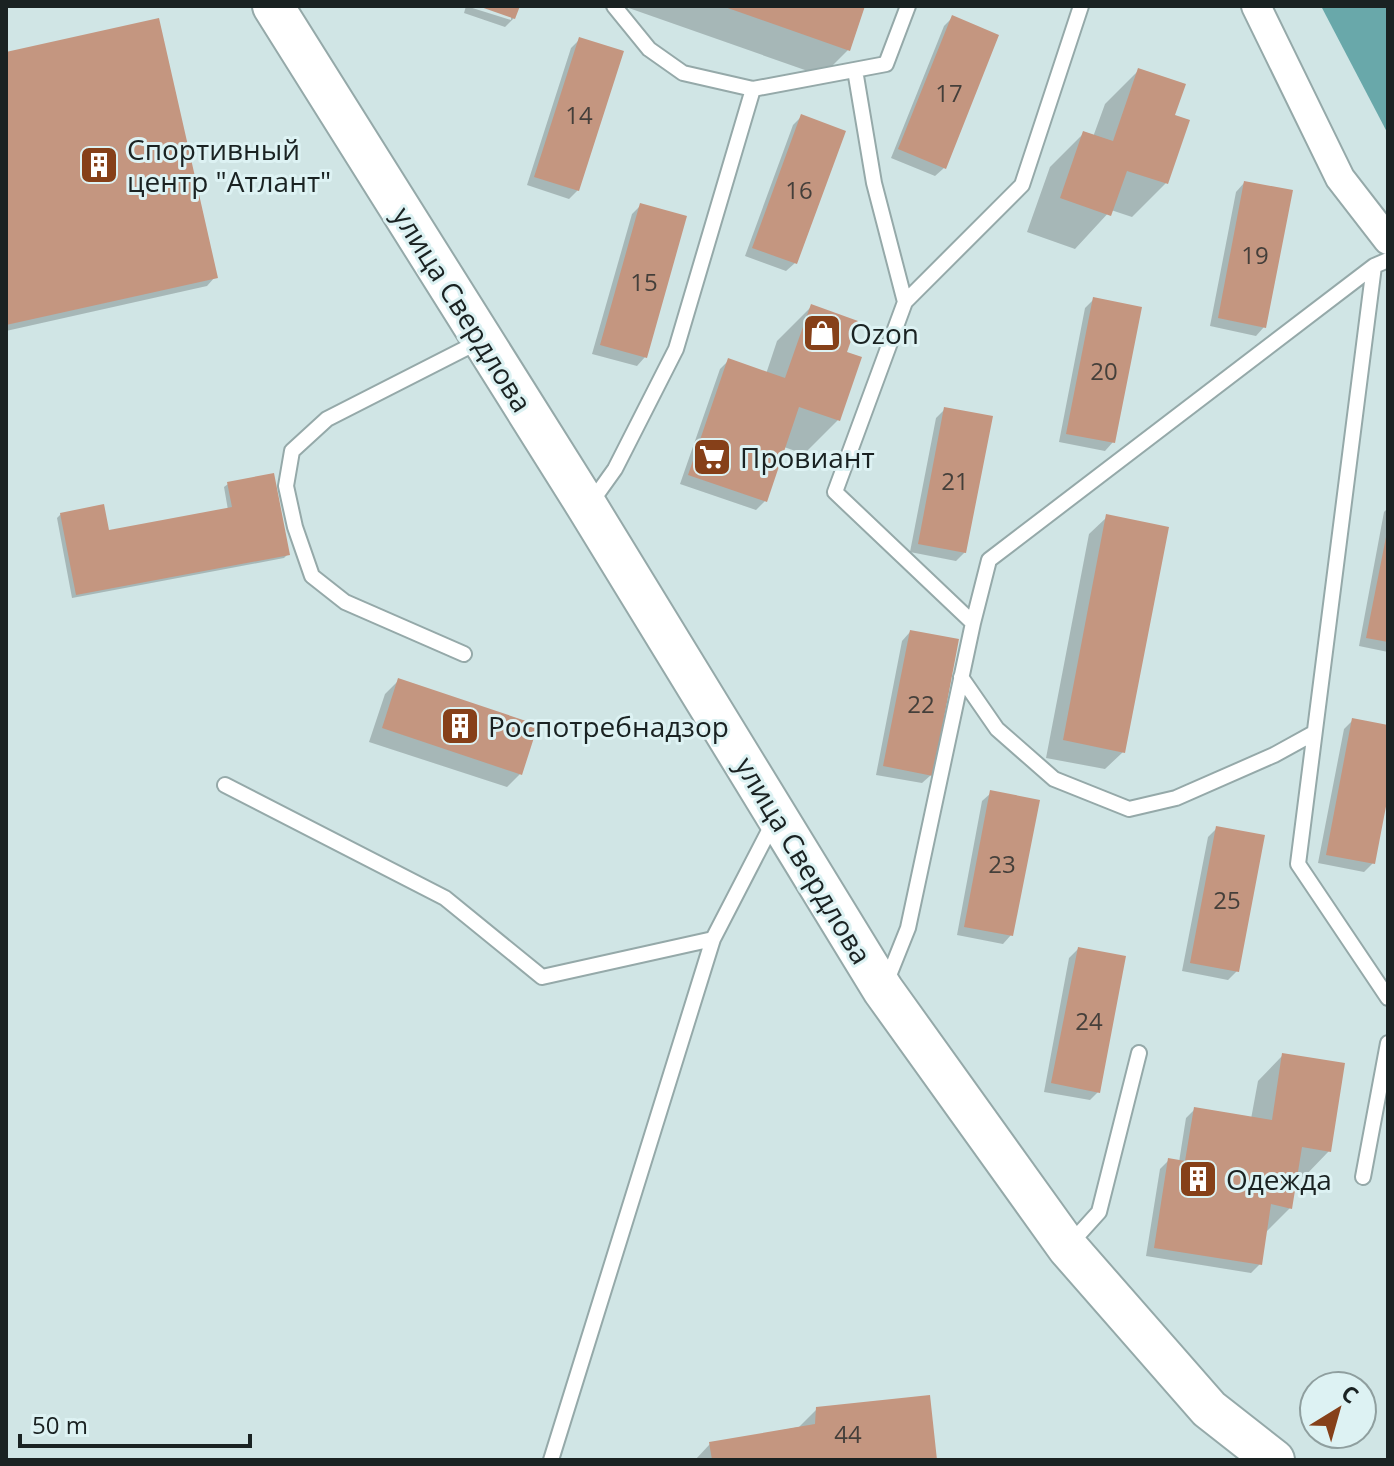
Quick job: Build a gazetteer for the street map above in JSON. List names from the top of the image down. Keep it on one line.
{"streets":{"main road":["улица Свердлова"]},"places":{"building":["Спортивный центр \"Атлант\"","Роспотребнадзор","Одежда"],"shop":["Ozon"],"supermarket":["Провиант"]},"house_numbers":["17","14","16","19","15","20","21","22","23","25","24","44"],"scale_bar":"50 m","north":"top right"}
